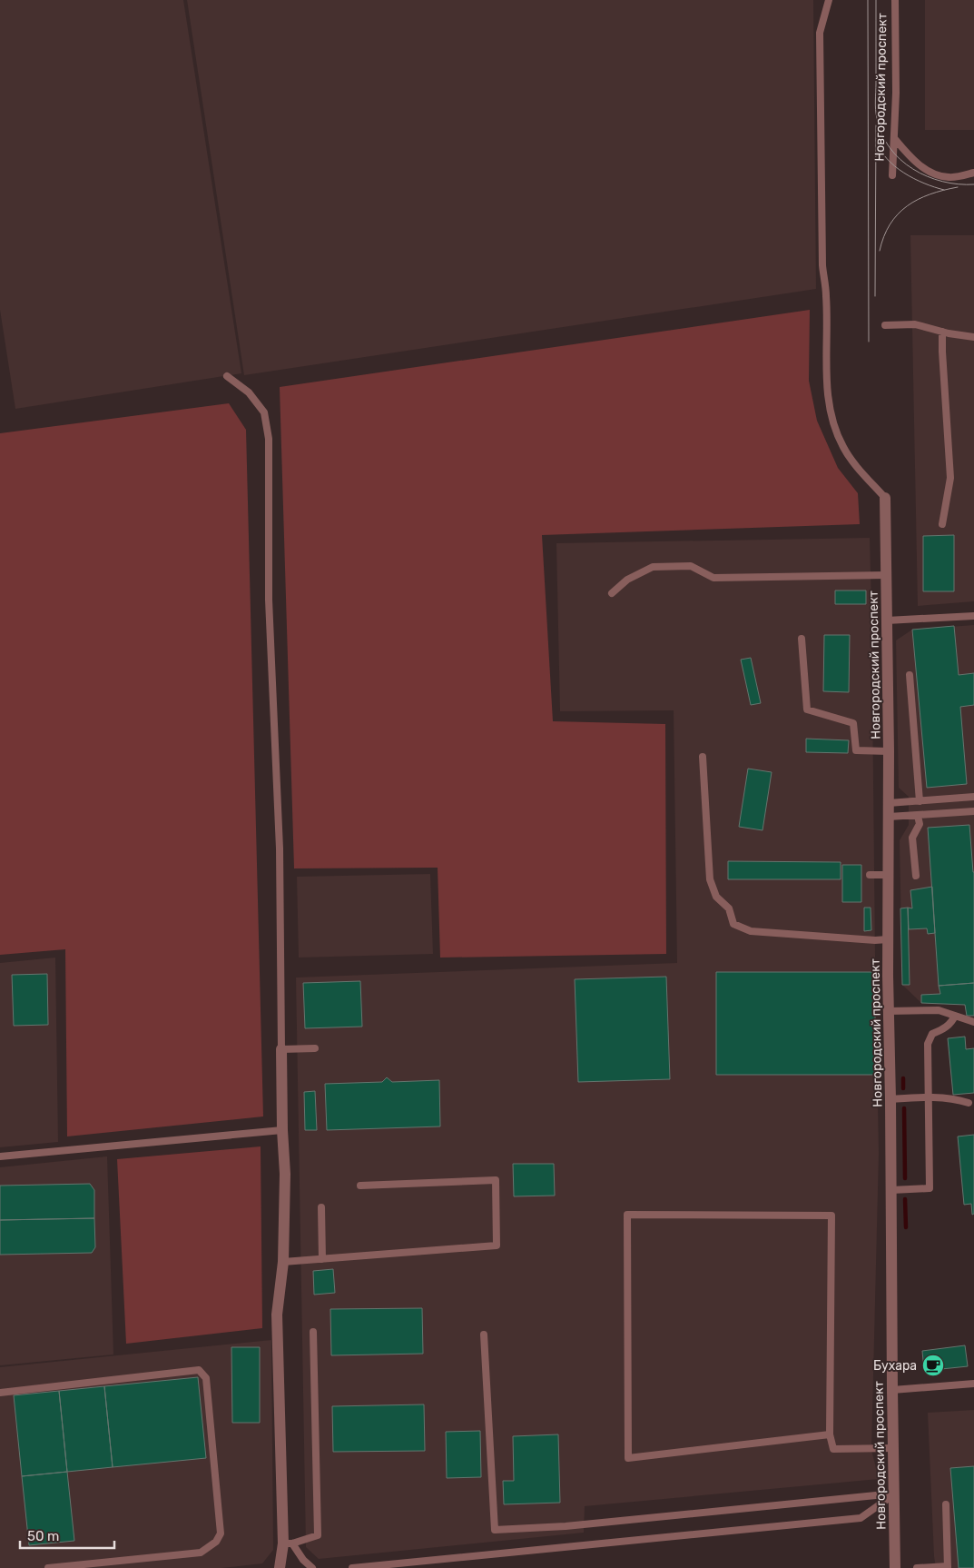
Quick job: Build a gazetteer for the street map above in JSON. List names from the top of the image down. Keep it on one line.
{"streets":{"street":["Новгородский проспект"]},"places":{"cafe":["Бухара"]},"scale_bar":"50 m"}
